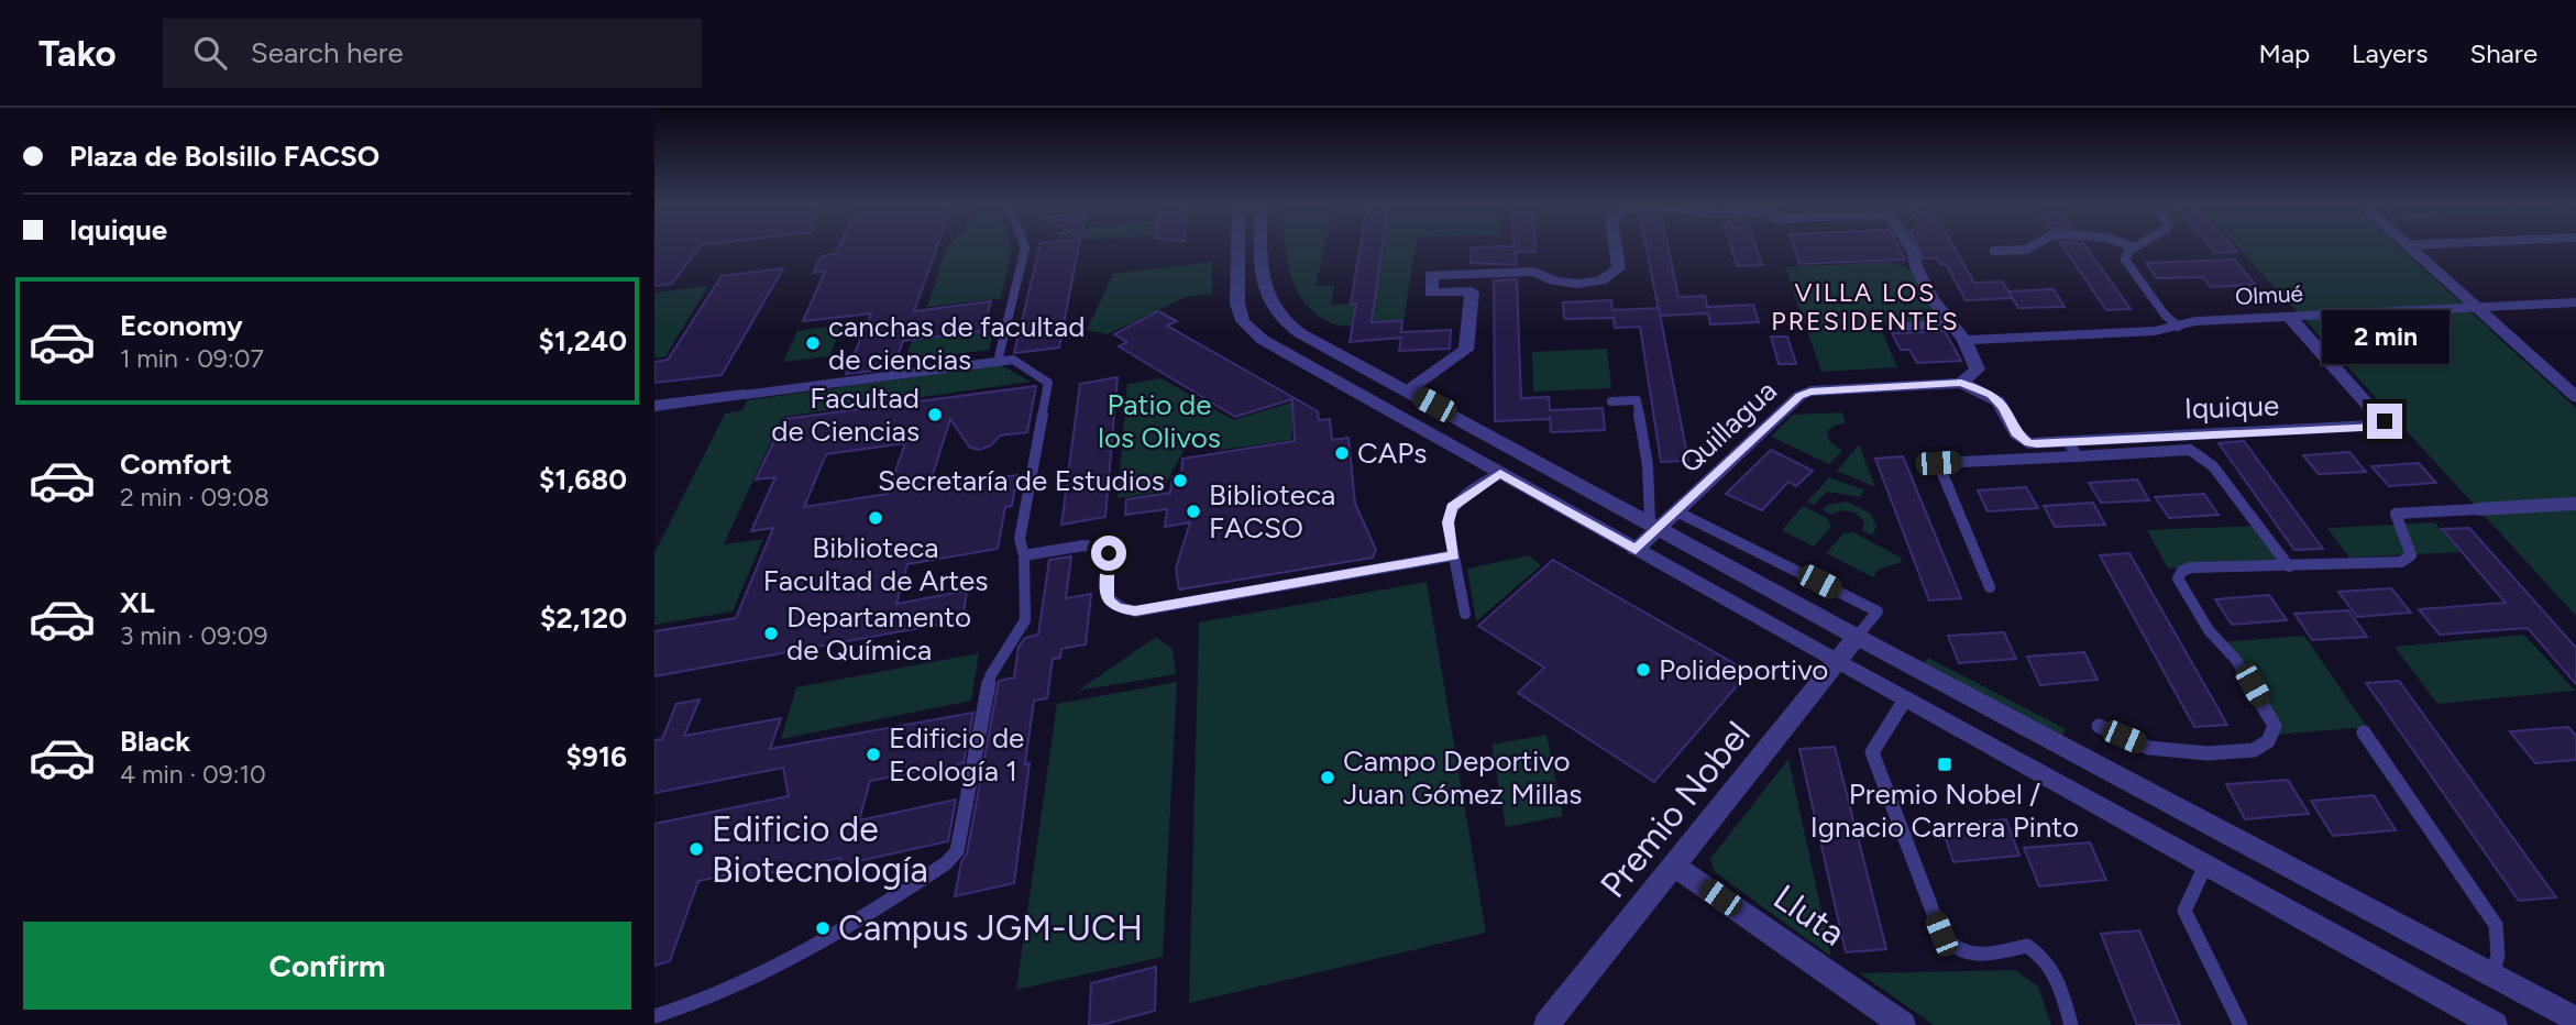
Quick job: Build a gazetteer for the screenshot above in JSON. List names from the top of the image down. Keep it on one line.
{"streets":{"street":["Olmué","Iquique","Quillagua","Premio Nobel","Lluta"]},"crossings":[["Olmué","Iquique"],["Iquique","Quillagua"],["Premio Nobel","Lluta"]],"districts":["VILLA LOS PRESIDENTES"],"parks":["Patio de los Olivos"],"places":{"other":["canchas de facultad de ciencias","Facultad de Ciencias","CAPs","Secretaría de Estudios","Biblioteca FACSO","Biblioteca Facultad de Artes","Departamento de Química","Polideportivo","Edificio de Ecología 1","Campo Deportivo Juan Gómez Millas","Edificio de Biotecnología","Campus JGM-UCH"],"transit":["Premio Nobel / Ignacio Carrera Pinto"]},"page":{"header":"Tako","search":"Search here","nav":["Map","Layers","Share"],"banner":["Plaza de Bolsillo FACSO","Iquique"],"list":[{"name":"Economy","note":"1 min · 09:07","value":"$1,240"},{"name":"Comfort","note":"2 min · 09:08","value":"$1,680"},{"name":"XL","note":"3 min · 09:09","value":"$2,120"},{"name":"Black","note":"4 min · 09:10","value":"$916"}],"bubble":"2 min","buttons":"Confirm"}}
